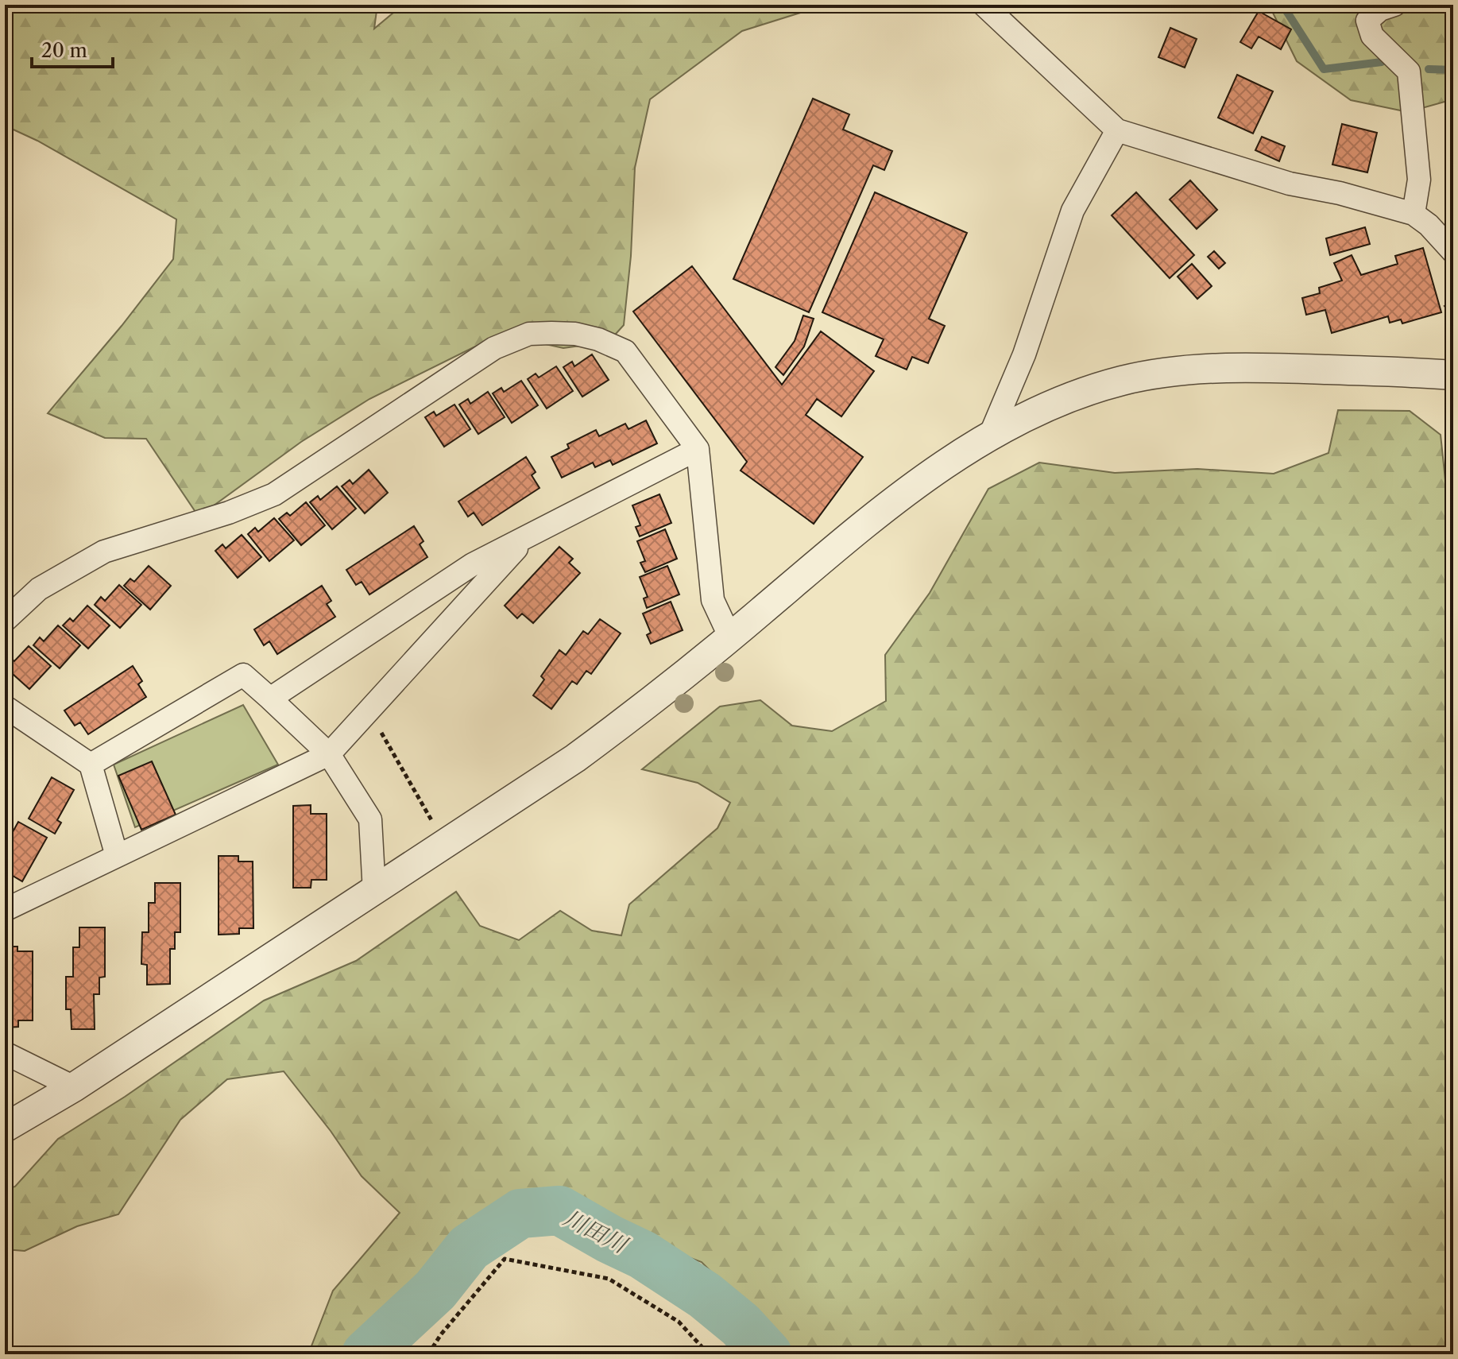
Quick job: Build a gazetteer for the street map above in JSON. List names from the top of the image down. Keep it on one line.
{"water":["川田川"],"scale_bar":"20 m"}
